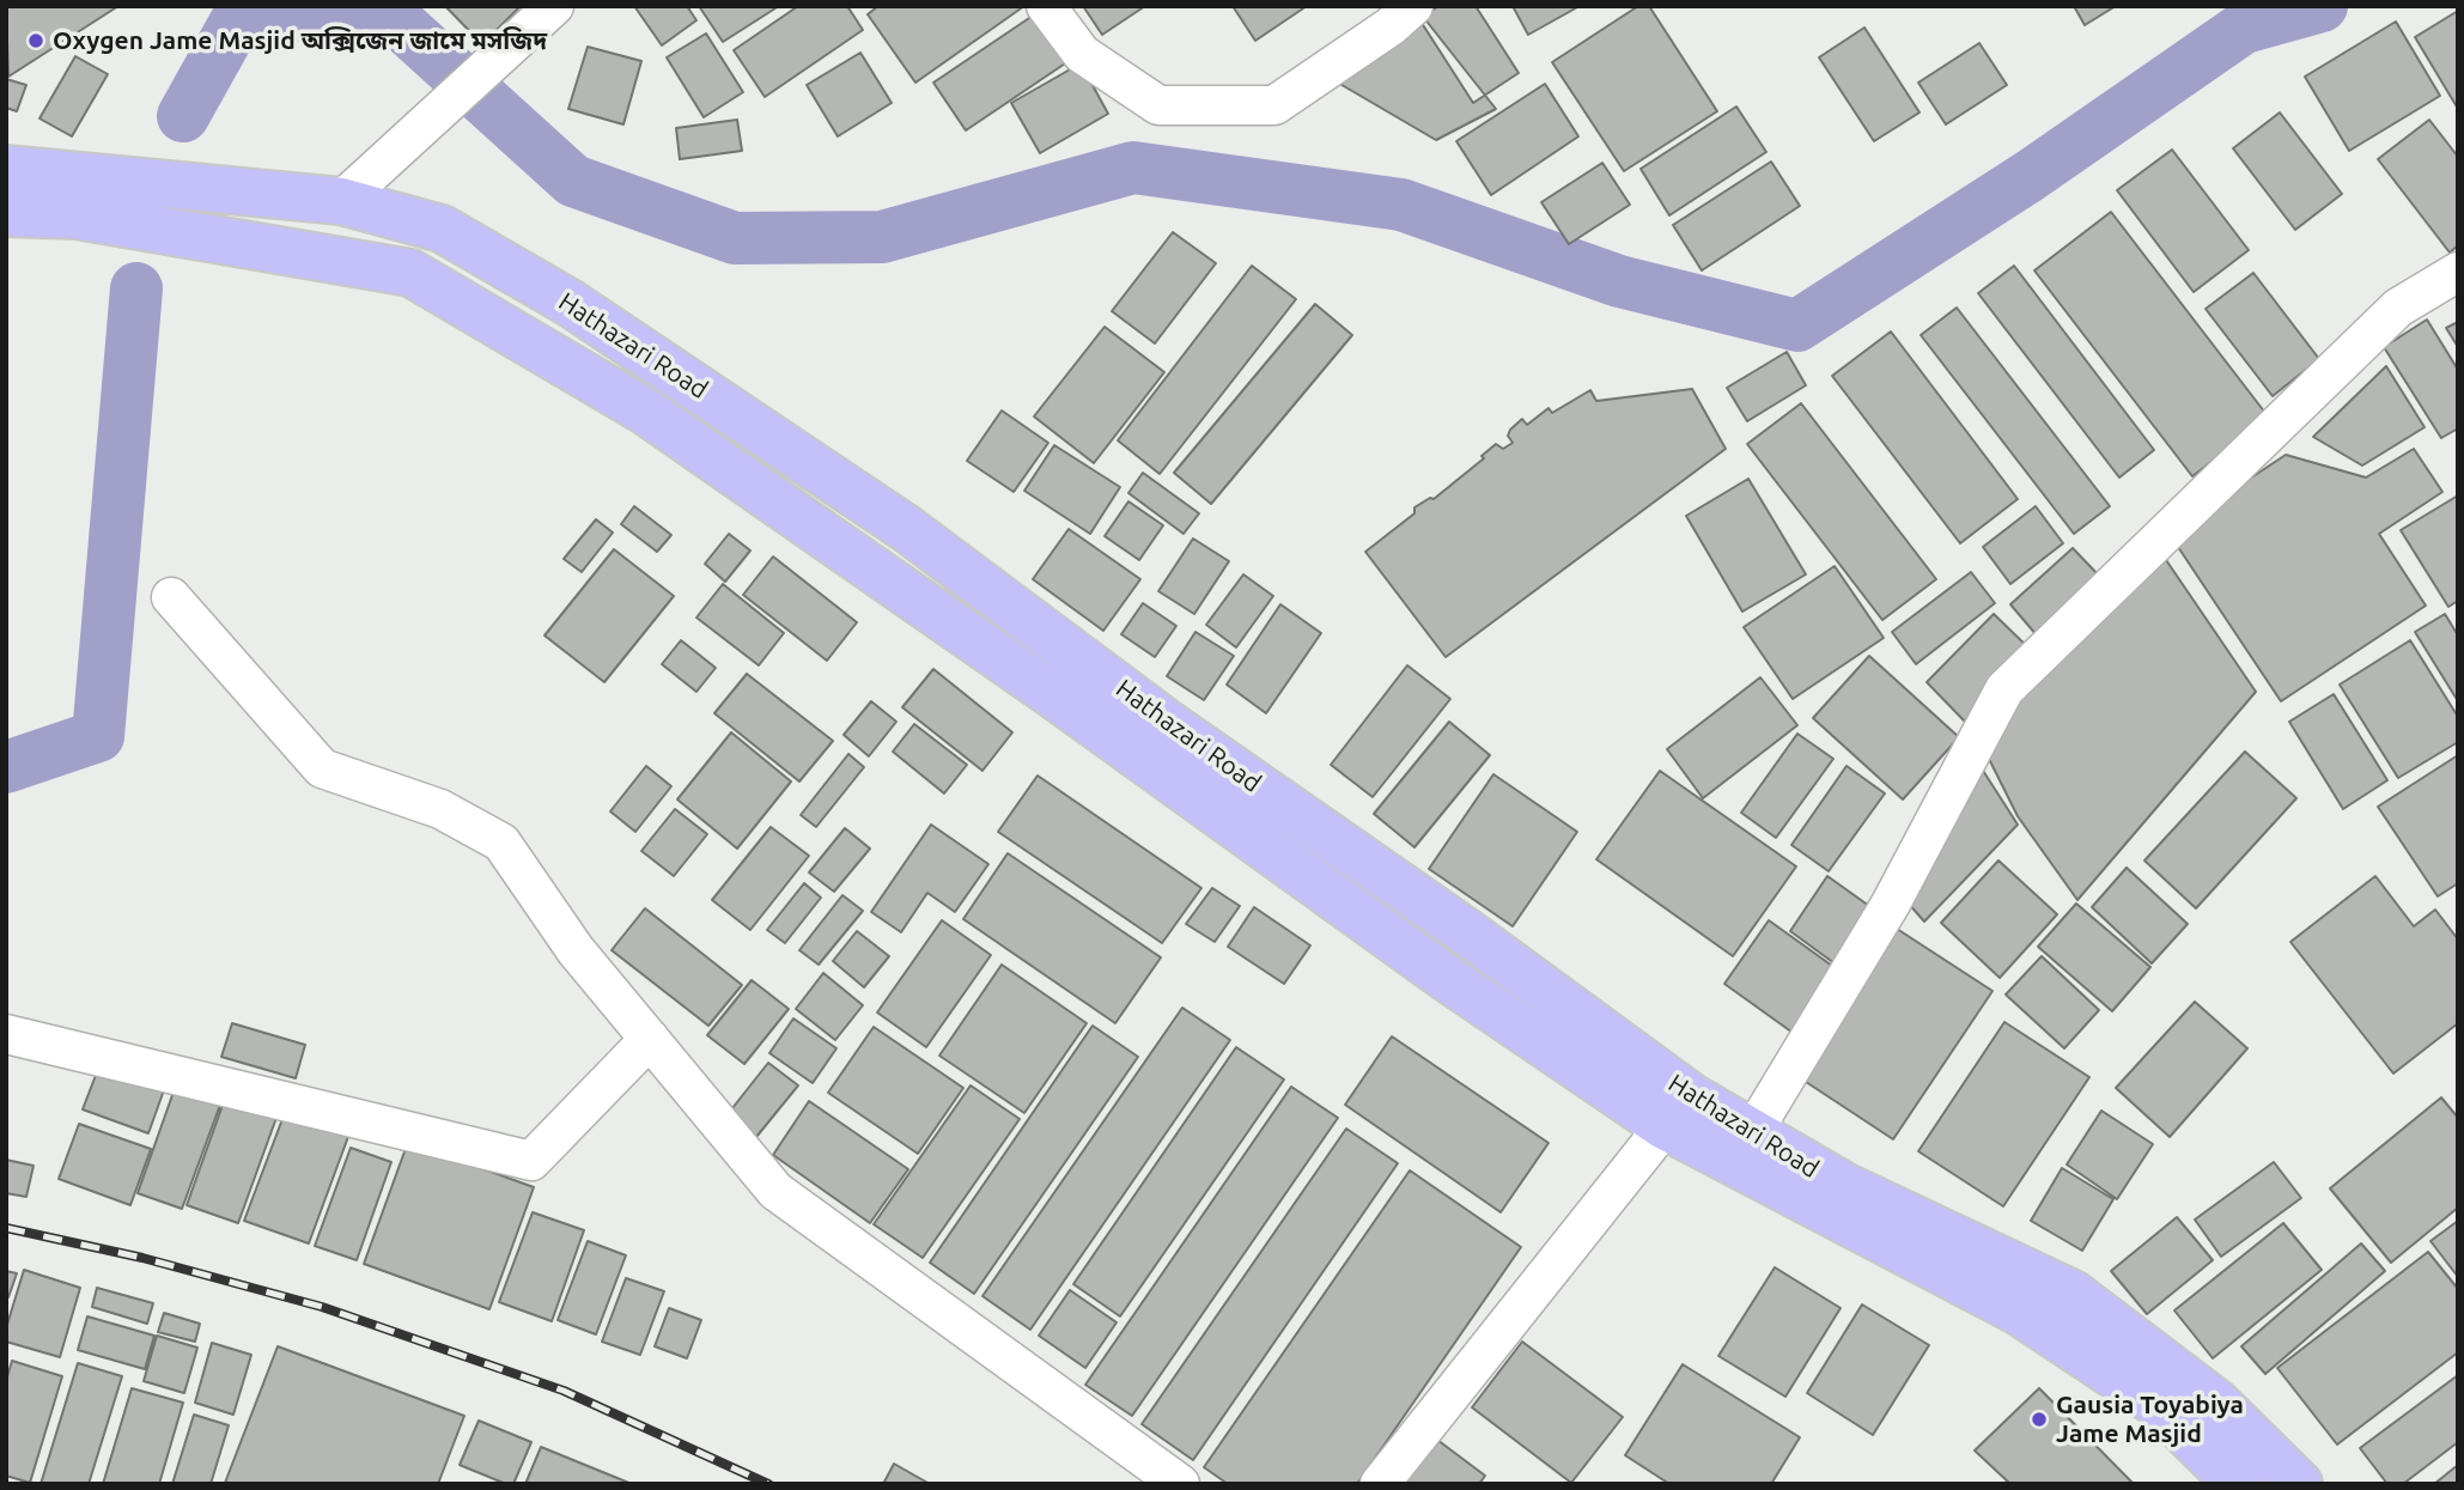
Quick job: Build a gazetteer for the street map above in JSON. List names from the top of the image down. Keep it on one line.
{"streets":{"highway":["Hathazari Road"]},"places":["Oxygen Jame Masjid অক্সিজেন জামে মসজিদ","Gausia Toyabiya Jame Masjid"]}
